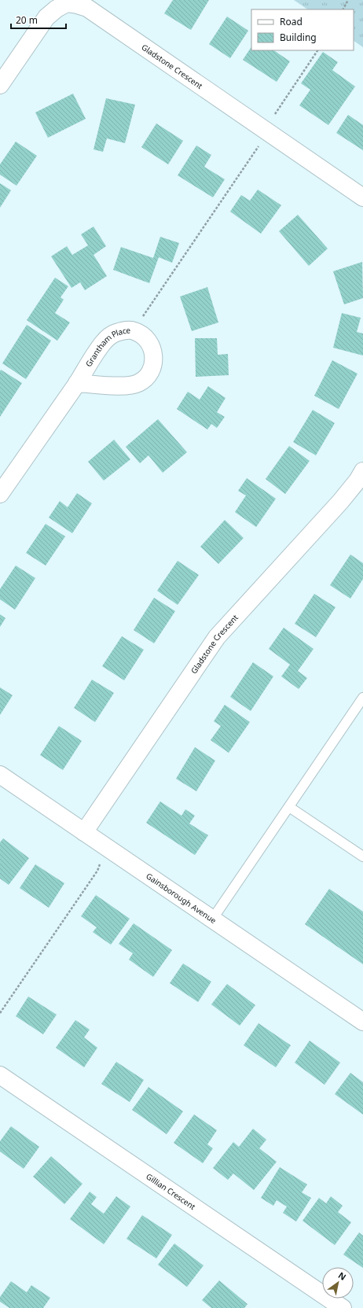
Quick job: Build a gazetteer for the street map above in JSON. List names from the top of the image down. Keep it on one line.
{"streets":{"street":["Gladstone Crescent","Grantham Place","Gainsborough Avenue","Gillian Crescent"]},"crossings":[["Gladstone Crescent","Gainsborough Avenue"]],"legend":["Road","Building"],"scale_bar":"20 m","north":"top right"}
